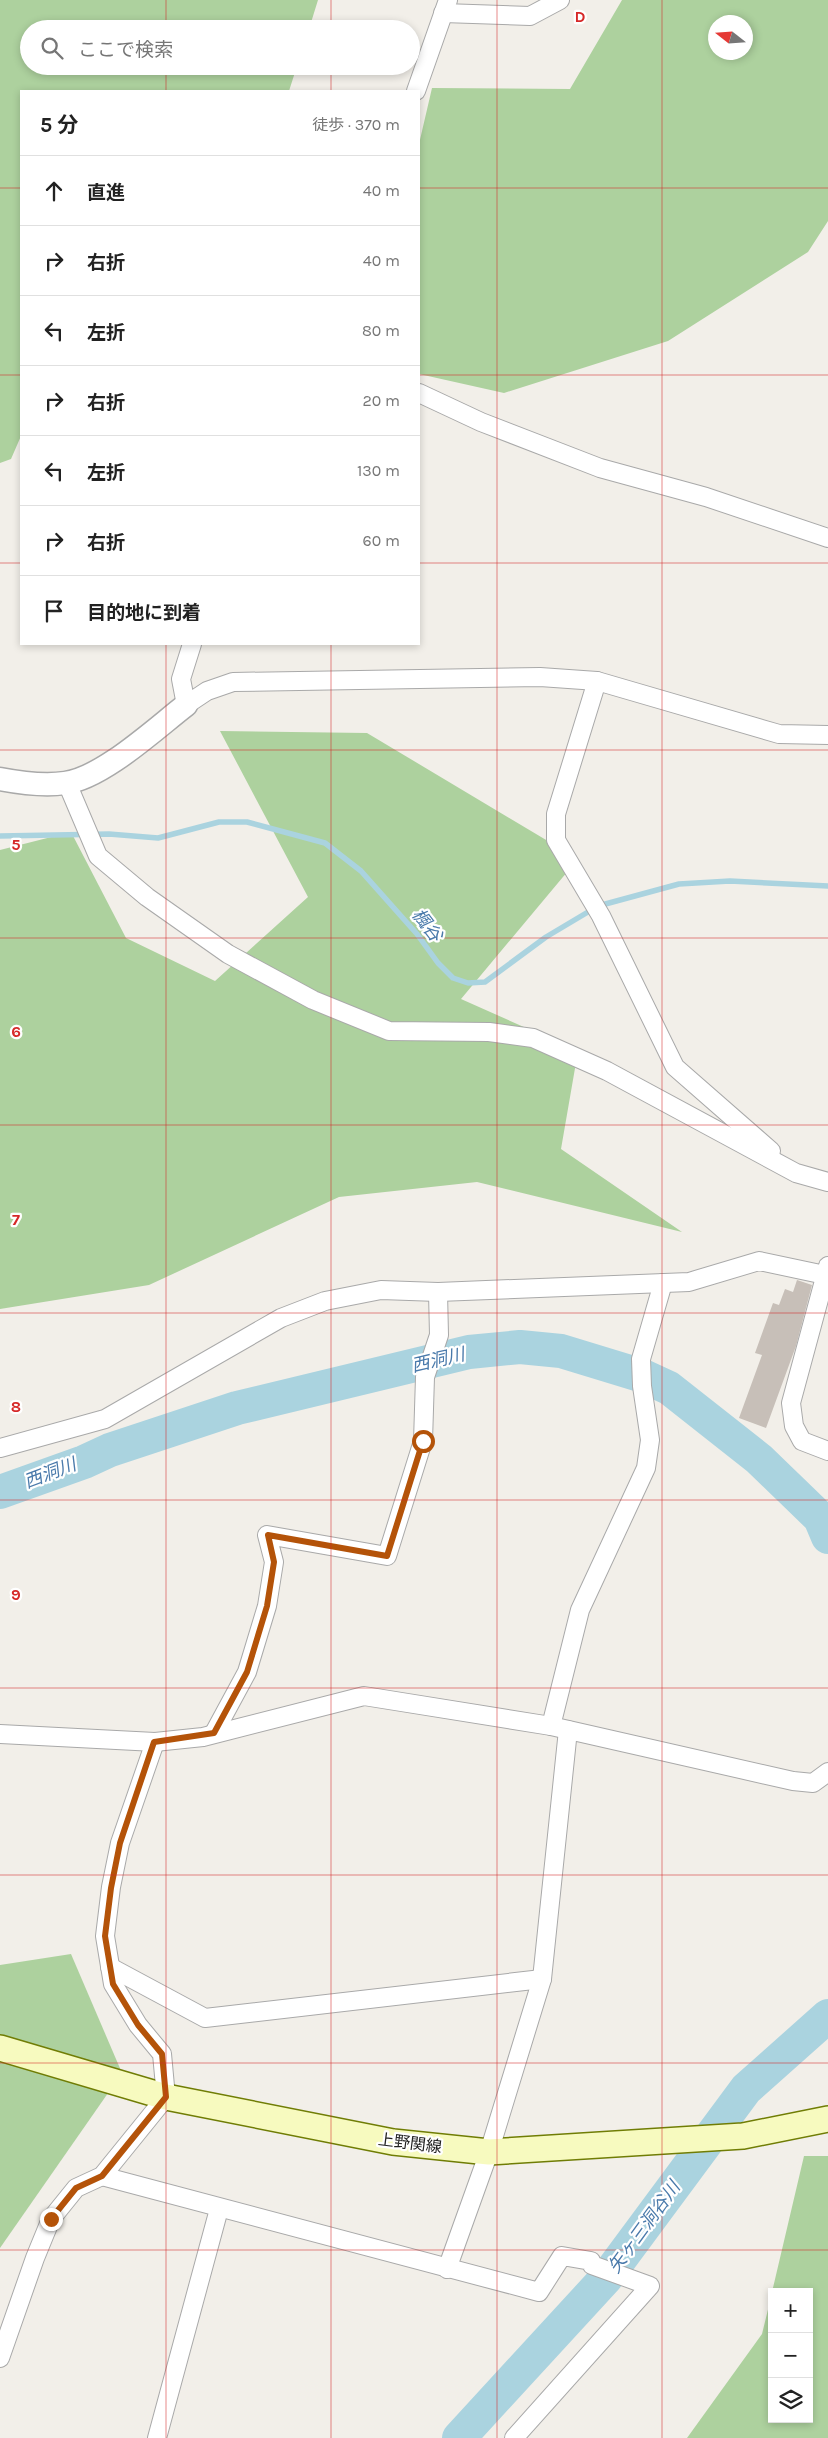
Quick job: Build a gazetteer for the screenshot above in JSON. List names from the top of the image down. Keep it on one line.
{"streets":{"main road":["上野関線"]},"water":["楓谷","西洞川","矢ヶ三洞谷川"],"north":"left","page":{"search":"ここで検索","heading":["5 分","徒歩 · 370 m"],"list":[["直進","40 m"],["右折","40 m"],["左折","80 m"],["右折","20 m"],["左折","130 m"],["右折","60 m"],"目的地に到着"],"map_buttons":["+","−"]},"grid":{"columns":["D"],"rows":["5","6","7","8","9"]}}
